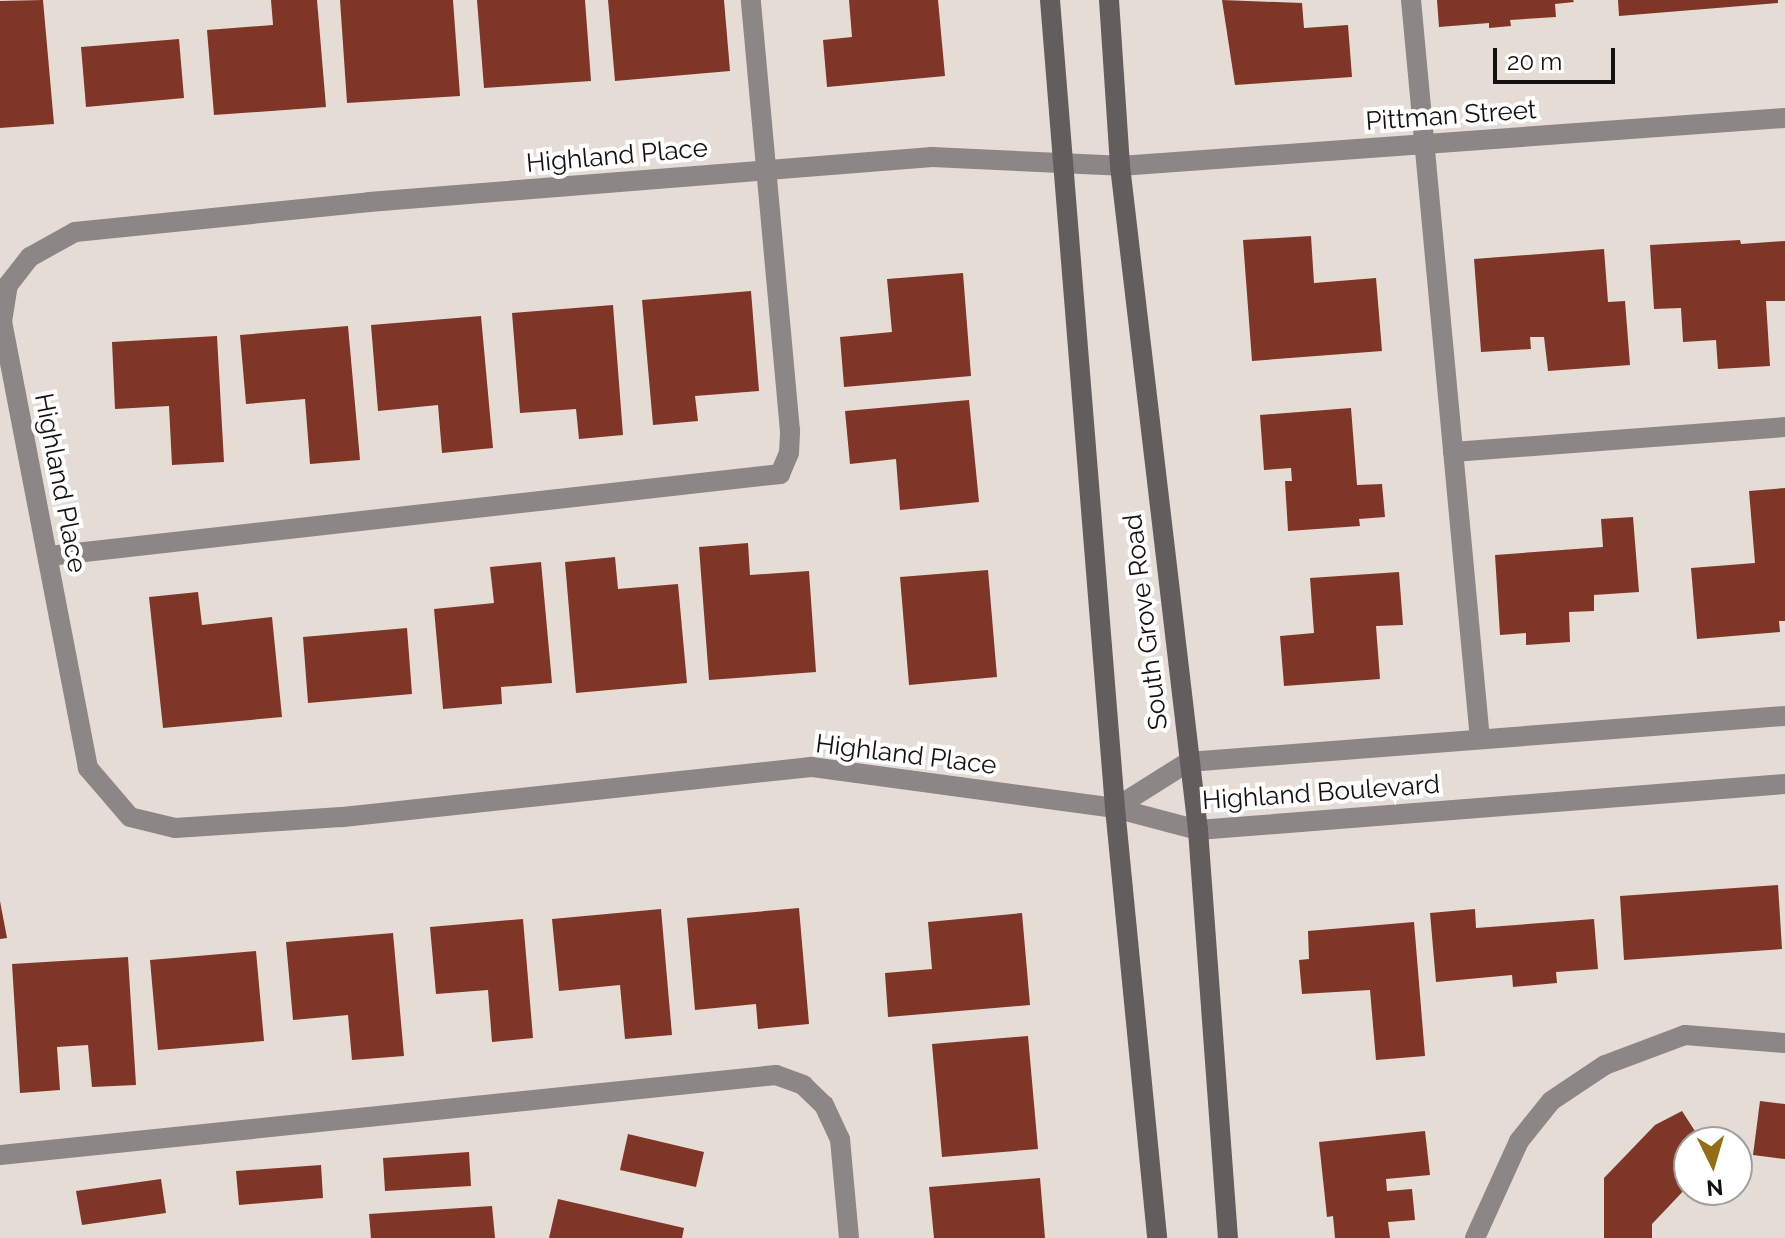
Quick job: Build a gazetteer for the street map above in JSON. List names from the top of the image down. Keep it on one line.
{"streets":{"main road":["South Grove Road"],"street":["Pittman Street","Highland Place","Highland Boulevard"]},"crossings":[["Pittman Street","Highland Place"],["Pittman Street","South Grove Road"],["Highland Place","South Grove Road"],["Highland Place","Highland Boulevard"],["South Grove Road","Highland Boulevard"]],"scale_bar":"20 m","north":"bottom"}
